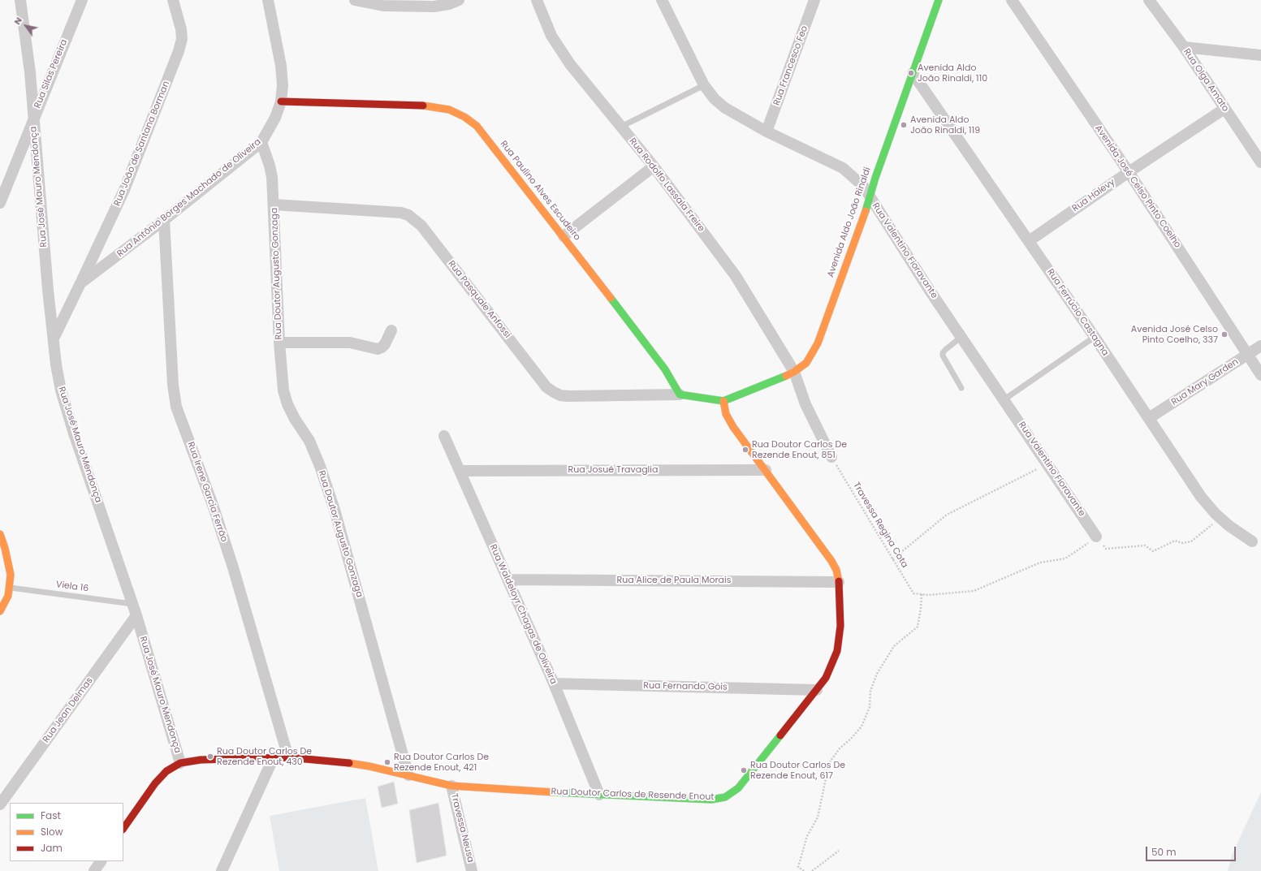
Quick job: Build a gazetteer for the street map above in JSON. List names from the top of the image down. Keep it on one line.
{"streets":{"street":["Rua Francesco Feo","Rua Silas Pereira","Rua Olga Amato","Rua João de Santana Borman","Rua Rodolfo Lassala Freire","Rua José Mauro Mendonça","Avenida José Celso Pinto Coelho","Rua Paulino Alves Escudeiro","Rua Halevy","Rua Antônio Borges Machado de Oliveira","Avenida Aldo João Rinaldi","Rua Valentino Fioravante","Rua Doutor Augusto Gonzaga","Rua Pasquale Anfossi","Rua Ferrúcio Castagna","Rua Mary Garden","Rua Josué Travaglia","Rua Irene Garcia Ferrão","Rua Alice de Paula Morais","Rua Waldeloyr Chagas de Oliveira","Rua Fernando Góis","Rua Jean Delmas","Rua Doutor Carlos de Resende Enout","Travessa Neusa"],"lane":["Viela 16"],"path":["Travessa Regina Cota"]},"crossings":[["Rua Francesco Feo","Rua Valentino Fioravante"],["Rua Silas Pereira","Rua José Mauro Mendonça"],["Rua Olga Amato","Rua Halevy"],["Rua João de Santana Borman","Rua Antônio Borges Machado de Oliveira"],["Rua Rodolfo Lassala Freire","Avenida Aldo João Rinaldi"],["Rua Rodolfo Lassala Freire","Travessa Regina Cota"],["Rua José Mauro Mendonça","Rua Antônio Borges Machado de Oliveira"],["Rua José Mauro Mendonça","Viela 16"],["Rua José Mauro Mendonça","Rua Jean Delmas"],["Rua José Mauro Mendonça","Rua Doutor Carlos de Resende Enout"],["Avenida José Celso Pinto Coelho","Rua Halevy"],["Avenida José Celso Pinto Coelho","Rua Mary Garden"],["Rua Paulino Alves Escudeiro","Rua Antônio Borges Machado de Oliveira"],["Rua Paulino Alves Escudeiro","Rua Pasquale Anfossi"],["Rua Halevy","Rua Ferrúcio Castagna"],["Rua Antônio Borges Machado de Oliveira","Rua Doutor Augusto Gonzaga"],["Rua Antônio Borges Machado de Oliveira","Rua Irene Garcia Ferrão"],["Avenida Aldo João Rinaldi","Rua Valentino Fioravante"],["Avenida Aldo João Rinaldi","Rua Ferrúcio Castagna"],["Avenida Aldo João Rinaldi","Rua Doutor Carlos de Resende Enout"],["Rua Doutor Augusto Gonzaga","Rua Pasquale Anfossi"],["Rua Doutor Augusto Gonzaga","Rua Doutor Carlos de Resende Enout"],["Rua Ferrúcio Castagna","Rua Mary Garden"],["Rua Josué Travaglia","Rua Waldeloyr Chagas de Oliveira"],["Rua Josué Travaglia","Rua Doutor Carlos de Resende Enout"],["Rua Irene Garcia Ferrão","Rua Doutor Carlos de Resende Enout"],["Rua Alice de Paula Morais","Rua Waldeloyr Chagas de Oliveira"],["Rua Alice de Paula Morais","Rua Doutor Carlos de Resende Enout"],["Rua Waldeloyr Chagas de Oliveira","Rua Fernando Góis"],["Rua Waldeloyr Chagas de Oliveira","Rua Doutor Carlos de Resende Enout"],["Rua Fernando Góis","Rua Doutor Carlos de Resende Enout"],["Rua Doutor Carlos de Resende Enout","Travessa Neusa"]],"places":["Avenida Aldo João Rinaldi, 110","Avenida Aldo João Rinaldi, 119","Avenida José Celso Pinto Coelho, 337","Rua Doutor Carlos De Rezende Enout, 851","Rua Doutor Carlos De Rezende Enout, 430","Rua Doutor Carlos De Rezende Enout, 421","Rua Doutor Carlos De Rezende Enout, 617"],"legend":["Fast","Slow","Jam"],"scale_bar":"50 m","north":"top left"}
